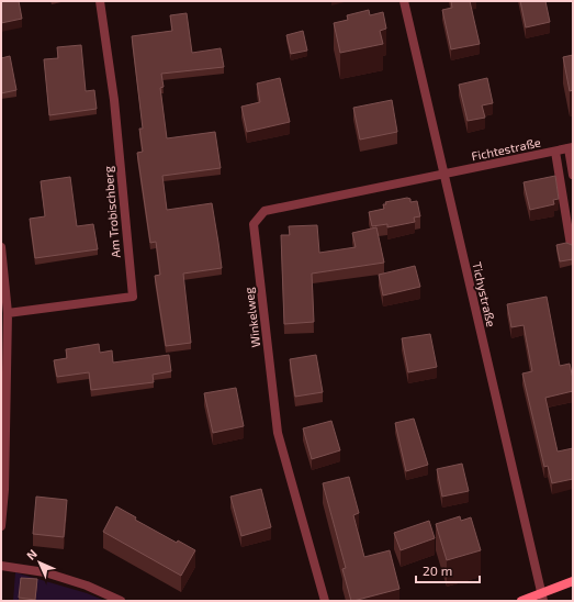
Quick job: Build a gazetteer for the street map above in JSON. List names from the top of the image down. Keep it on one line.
{"streets":{"street":["Fichtestraße","Am Trobischberg","Tichystraße","Winkelweg"]},"crossings":[["Fichtestraße","Tichystraße"],["Fichtestraße","Winkelweg"],["Tichystraße","Winkelweg"]],"scale_bar":"20 m","north":"top left"}
